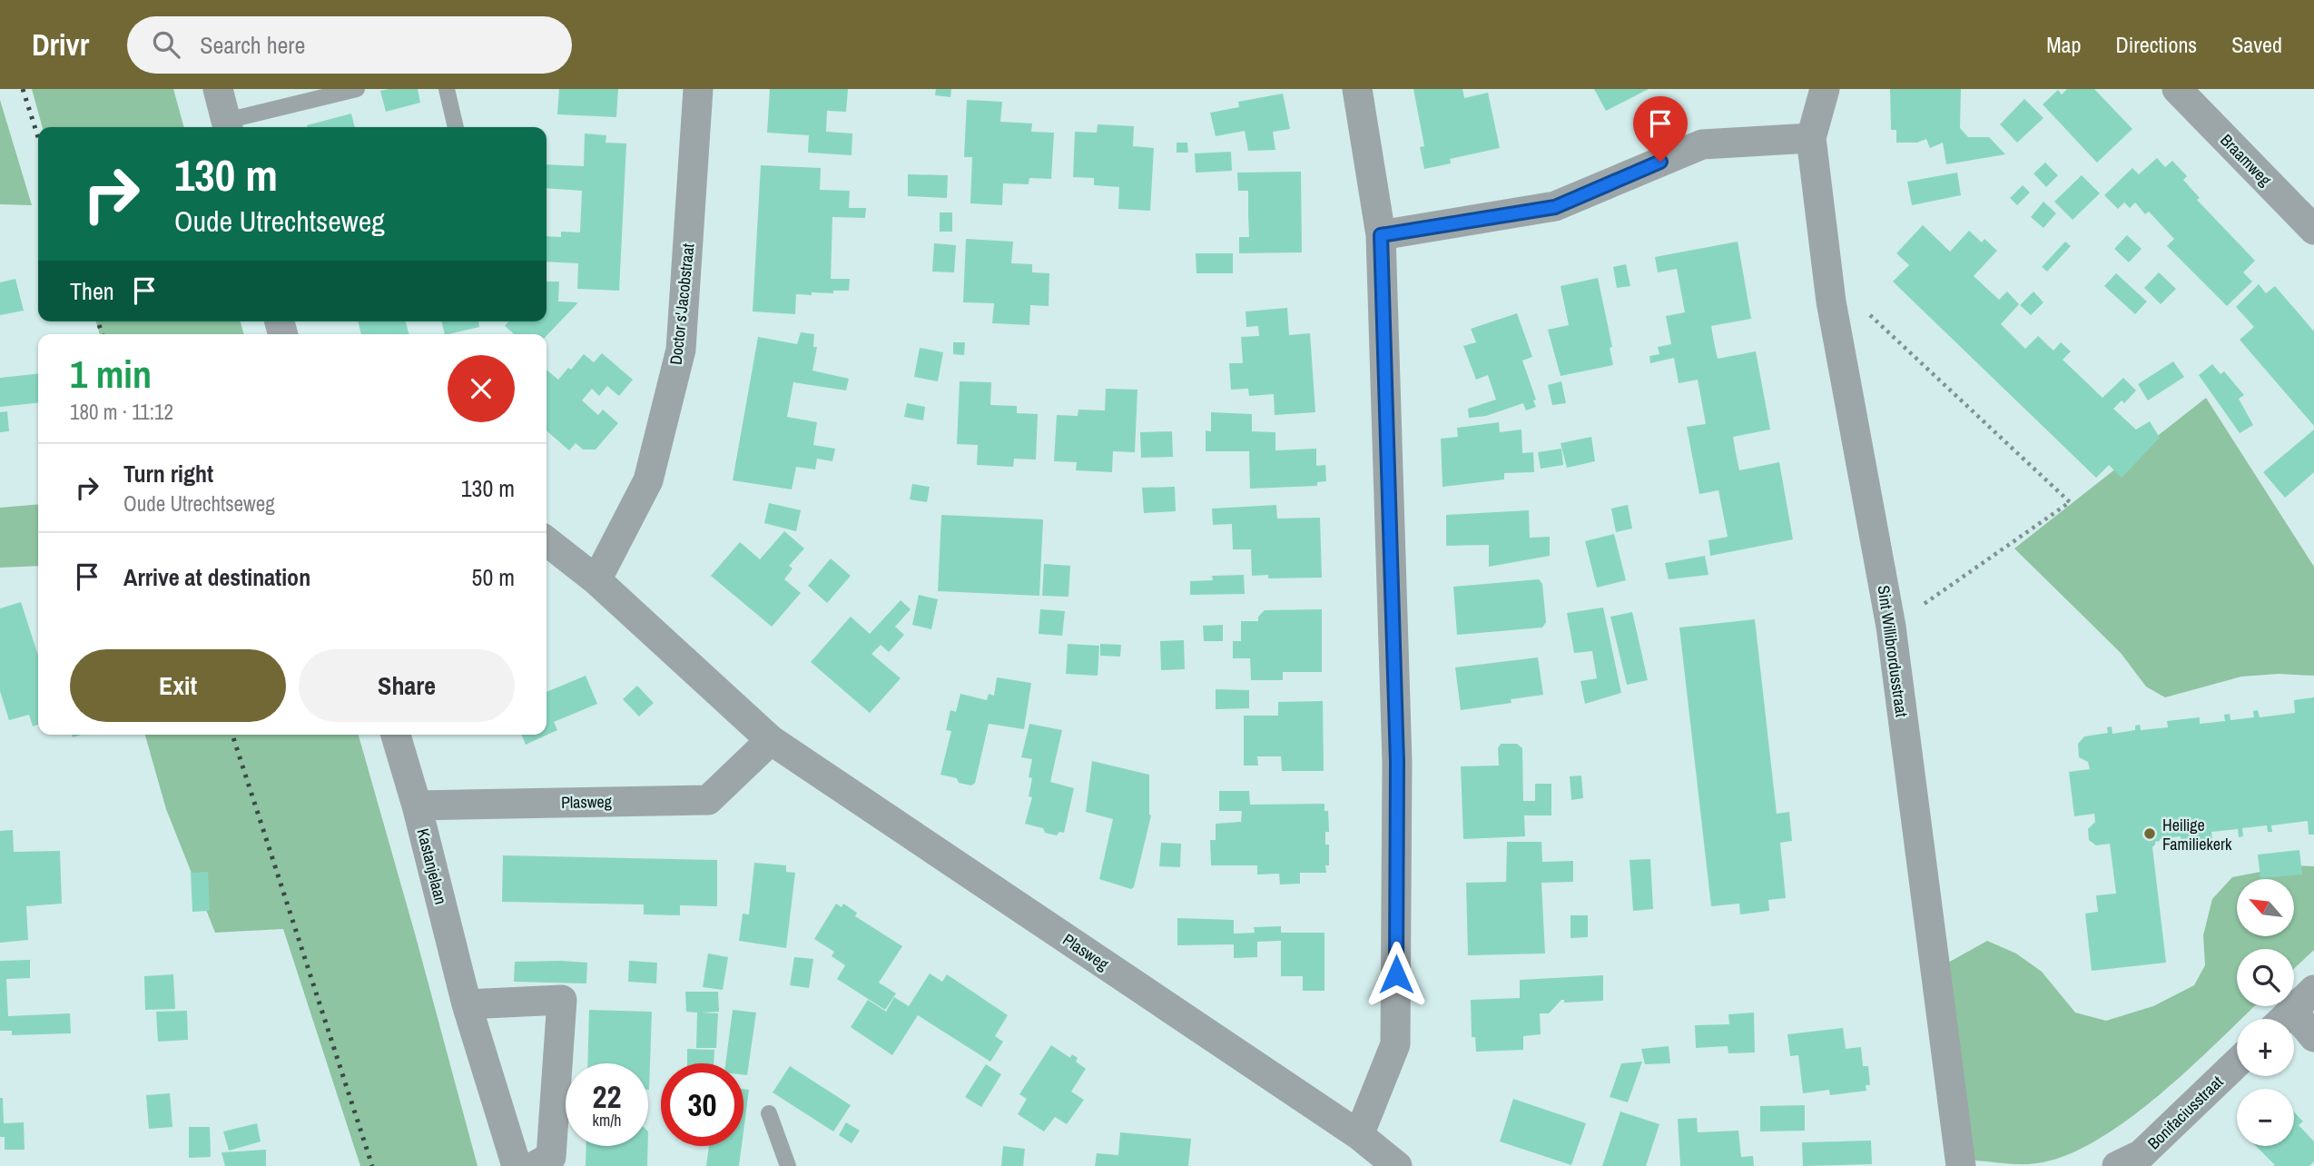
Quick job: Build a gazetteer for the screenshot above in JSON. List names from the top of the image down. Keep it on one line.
{"streets":{"street":["Braamweg","Doctor s'Jacobstraat","Sint Willibrordusstraat","Plasweg","Kastanjelaan","Bonifaciusstraat"]},"crossings":[["Doctor s'Jacobstraat","Plasweg"],["Plasweg","Kastanjelaan"]],"places":["Heilige Familiekerk"],"north":"top left","page":{"header":"Drivr","search":"Search here","nav":["Map","Directions","Saved"],"turn":["130 m","Oude Utrechtseweg"],"then":"Then","heading":["1 min","180 m · 11:12"],"list":[{"name":"Turn right","note":"Oude Utrechtseweg","value":"130 m"},{"name":"Arrive at destination","value":"50 m"}],"buttons":["Exit","Share"],"map_buttons":["+","−"],"speed":"22 km/h","limit":"30"}}
